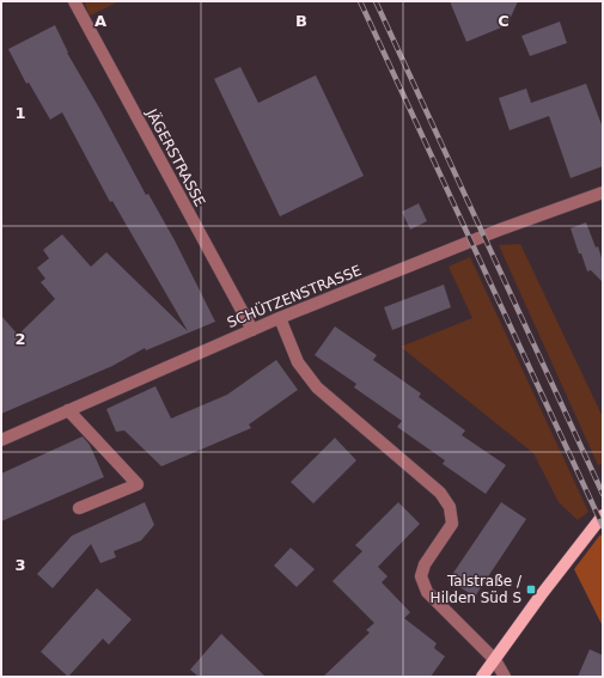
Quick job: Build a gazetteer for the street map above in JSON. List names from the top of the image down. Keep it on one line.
{"streets":{"street":["JÄGERSTRASSE","SCHÜTZENSTRASSE"]},"crossings":[["JÄGERSTRASSE","SCHÜTZENSTRASSE"]],"places":{"transit":["Talstraße / Hilden Süd S"]},"grid":{"columns":["A","B","C"],"rows":["1","2","3"]}}
